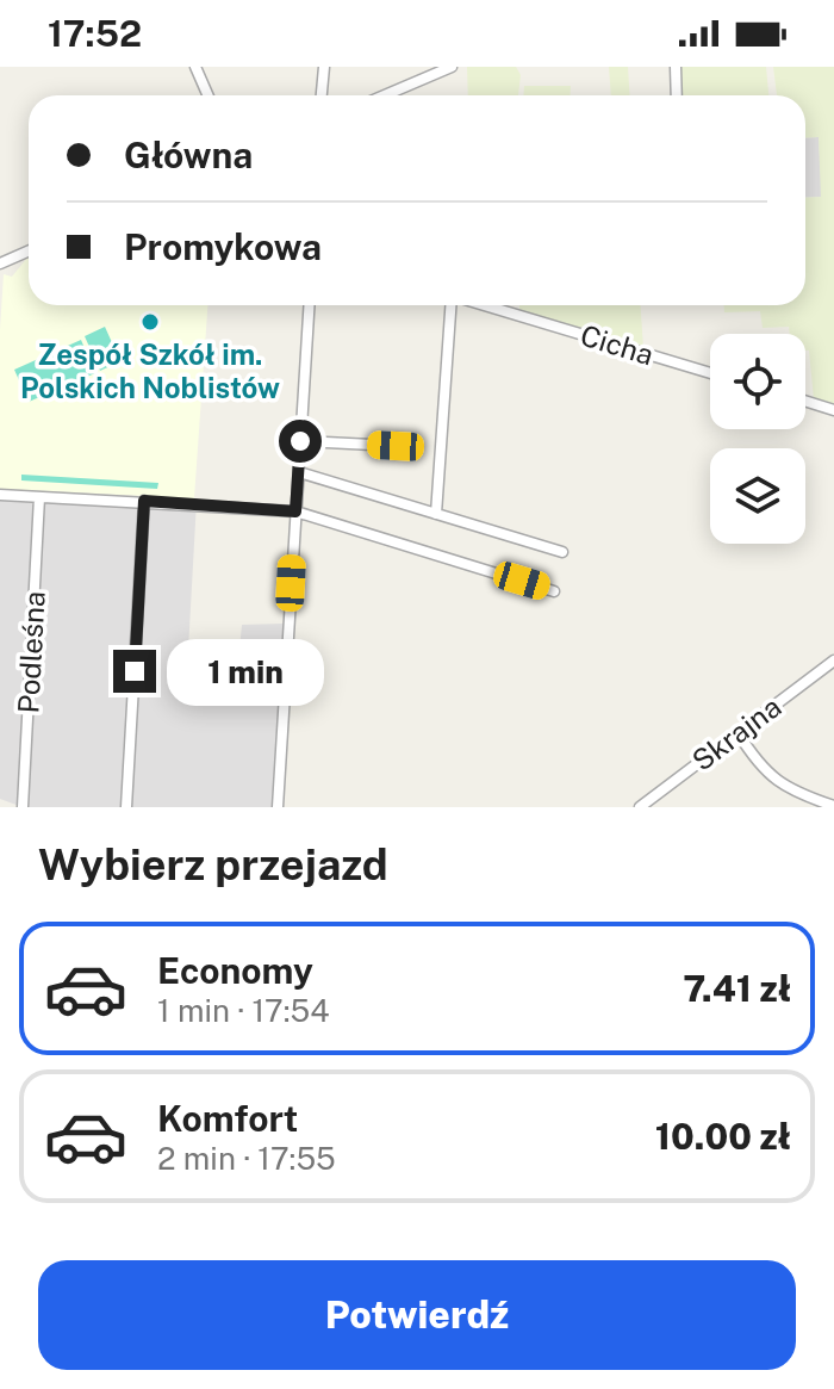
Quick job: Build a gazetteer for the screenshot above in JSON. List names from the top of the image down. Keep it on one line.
{"streets":{"street":["Cicha","Podleśna","Skrajna"]},"places":["Zespół Szkół im. Polskich Noblistów"],"page":{"status":"17:52","banner":["Główna","Promykowa"],"bubble":"1 min","heading":"Wybierz przejazd","list":[{"name":"Economy","note":"1 min · 17:54","value":"7.41 zł"},{"name":"Komfort","note":"2 min · 17:55","value":"10.00 zł"}],"buttons":"Potwierdź"}}
